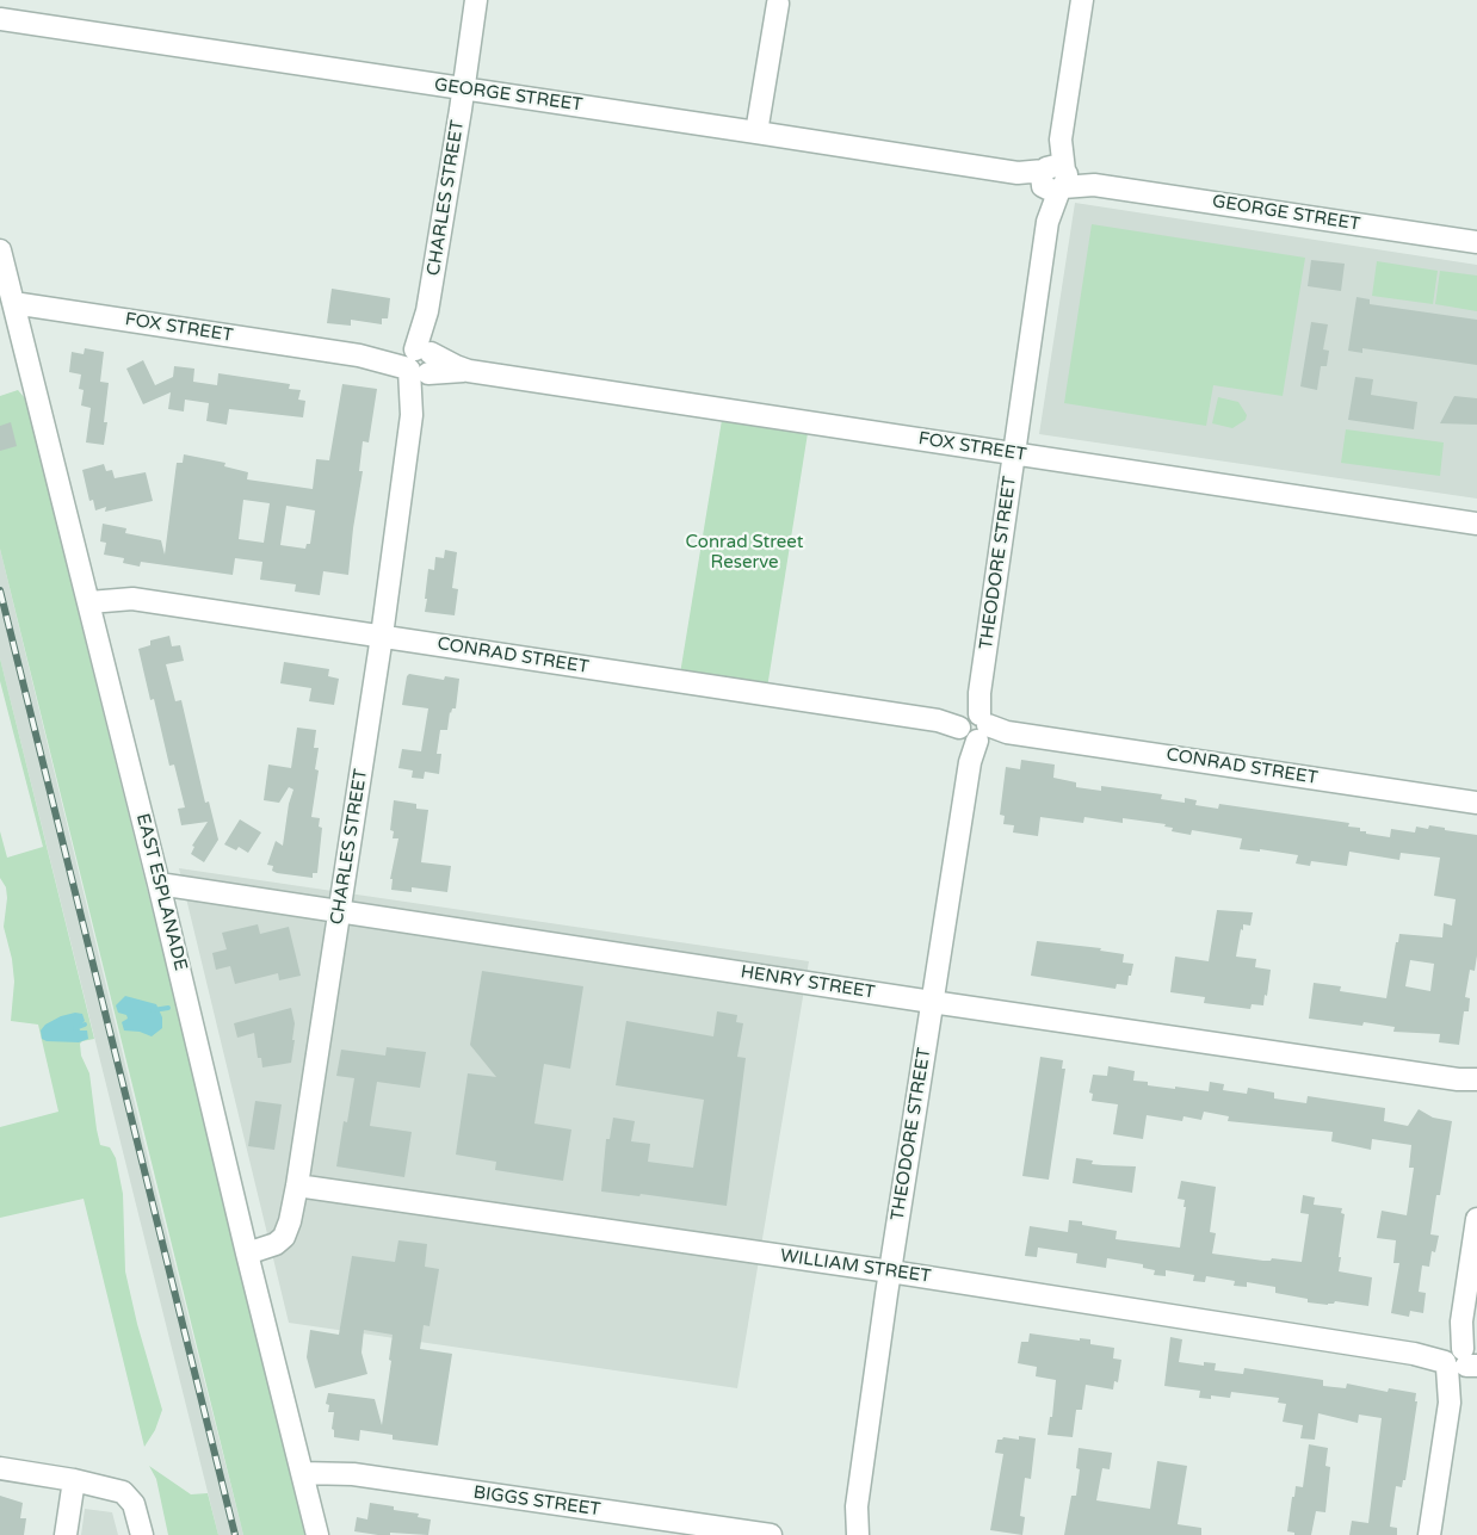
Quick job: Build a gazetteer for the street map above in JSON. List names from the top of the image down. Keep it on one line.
{"streets":{"street":["GEORGE STREET","CHARLES STREET","FOX STREET","THEODORE STREET","CONRAD STREET","EAST ESPLANADE","HENRY STREET","WILLIAM STREET","BIGGS STREET"]},"crossings":[["GEORGE STREET","CHARLES STREET"],["GEORGE STREET","THEODORE STREET"],["CHARLES STREET","FOX STREET"],["CHARLES STREET","CONRAD STREET"],["CHARLES STREET","EAST ESPLANADE"],["CHARLES STREET","HENRY STREET"],["CHARLES STREET","WILLIAM STREET"],["FOX STREET","THEODORE STREET"],["FOX STREET","EAST ESPLANADE"],["THEODORE STREET","CONRAD STREET"],["THEODORE STREET","HENRY STREET"],["THEODORE STREET","WILLIAM STREET"],["CONRAD STREET","EAST ESPLANADE"],["EAST ESPLANADE","HENRY STREET"],["EAST ESPLANADE","BIGGS STREET"]],"parks":["Conrad Street Reserve"]}
